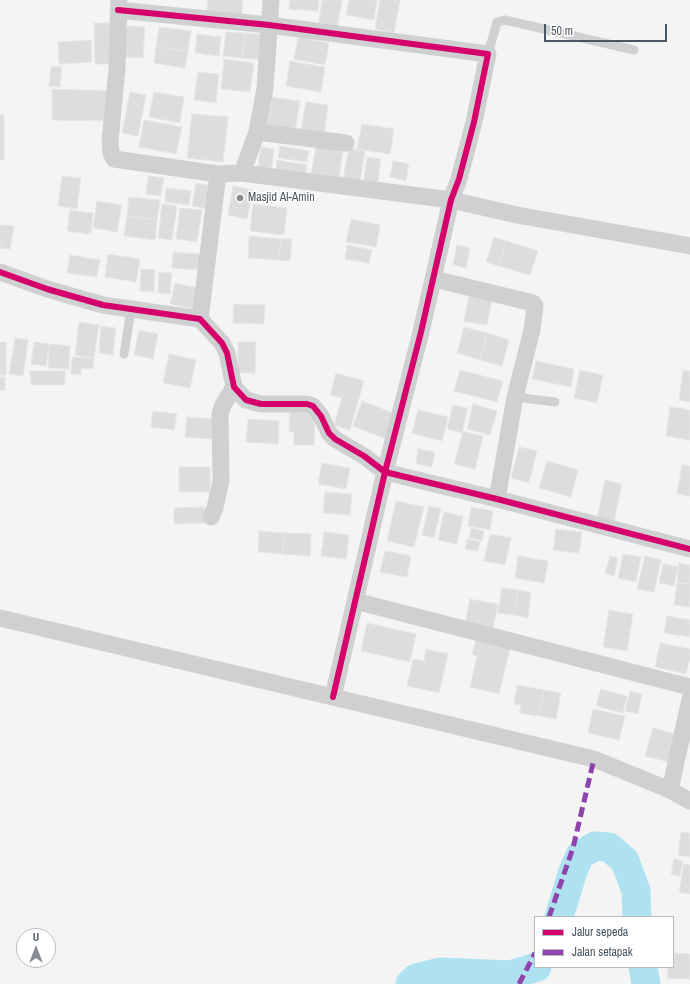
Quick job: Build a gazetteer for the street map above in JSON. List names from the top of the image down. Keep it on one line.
{"places":["Masjid Al-Amin"],"legend":["Jalur sepeda","Jalan setapak"],"scale_bar":"50 m","north":"top"}
